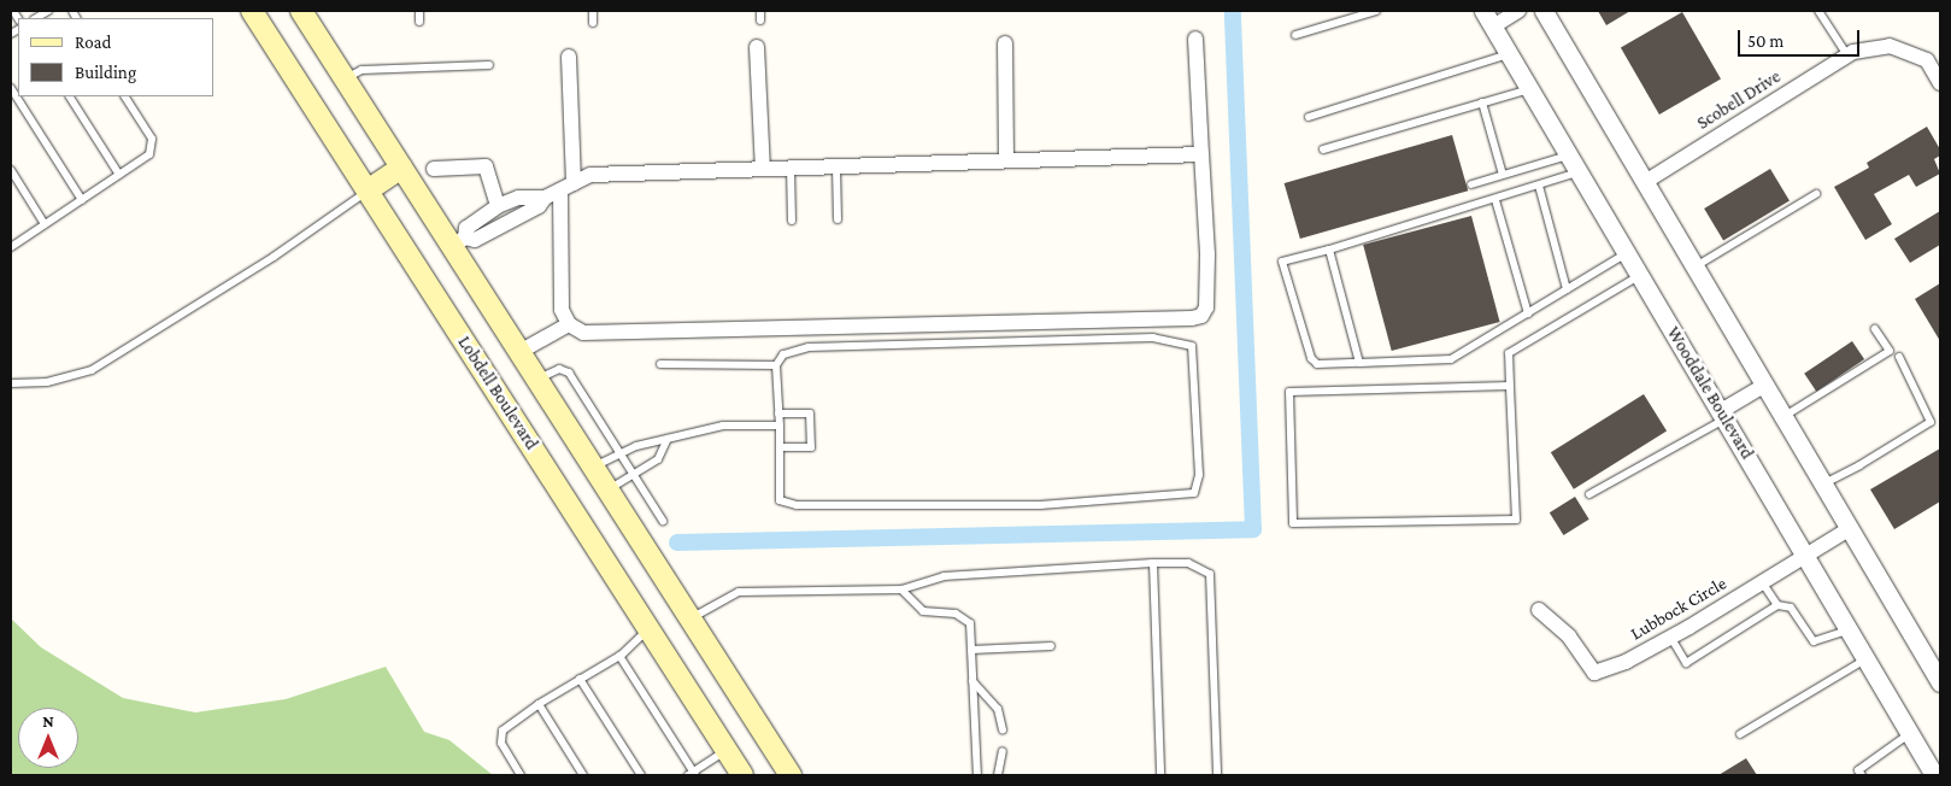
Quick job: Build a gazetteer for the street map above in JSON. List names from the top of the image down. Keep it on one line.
{"streets":{"main road":["Lobdell Boulevard"],"street":["Scobell Drive","Wooddale Boulevard","Lubbock Circle"]},"crossings":[["Wooddale Boulevard","Lubbock Circle"]],"legend":["Road","Building"],"scale_bar":"50 m","north":"top"}
